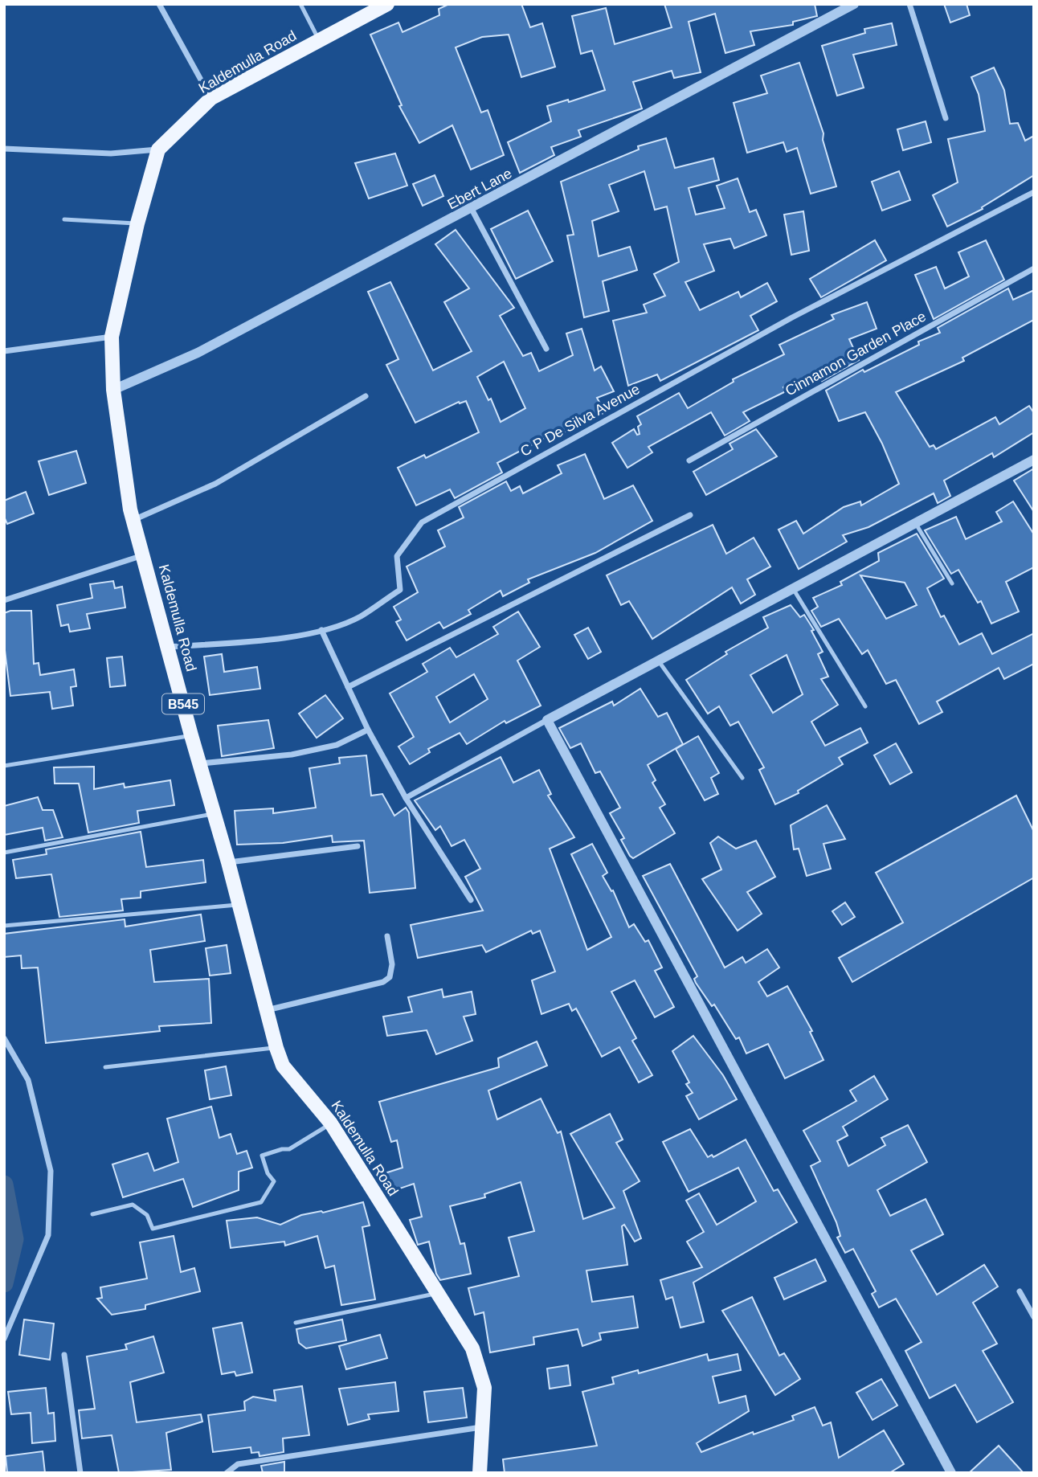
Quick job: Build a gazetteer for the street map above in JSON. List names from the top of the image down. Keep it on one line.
{"streets":{"main road":["Kaldemulla Road","B545"],"street":["Ebert Lane","Cinnamon Garden Place","C P De Silva Avenue"]},"crossings":[["Kaldemulla Road","Ebert Lane"],["Kaldemulla Road","C P De Silva Avenue"]]}
